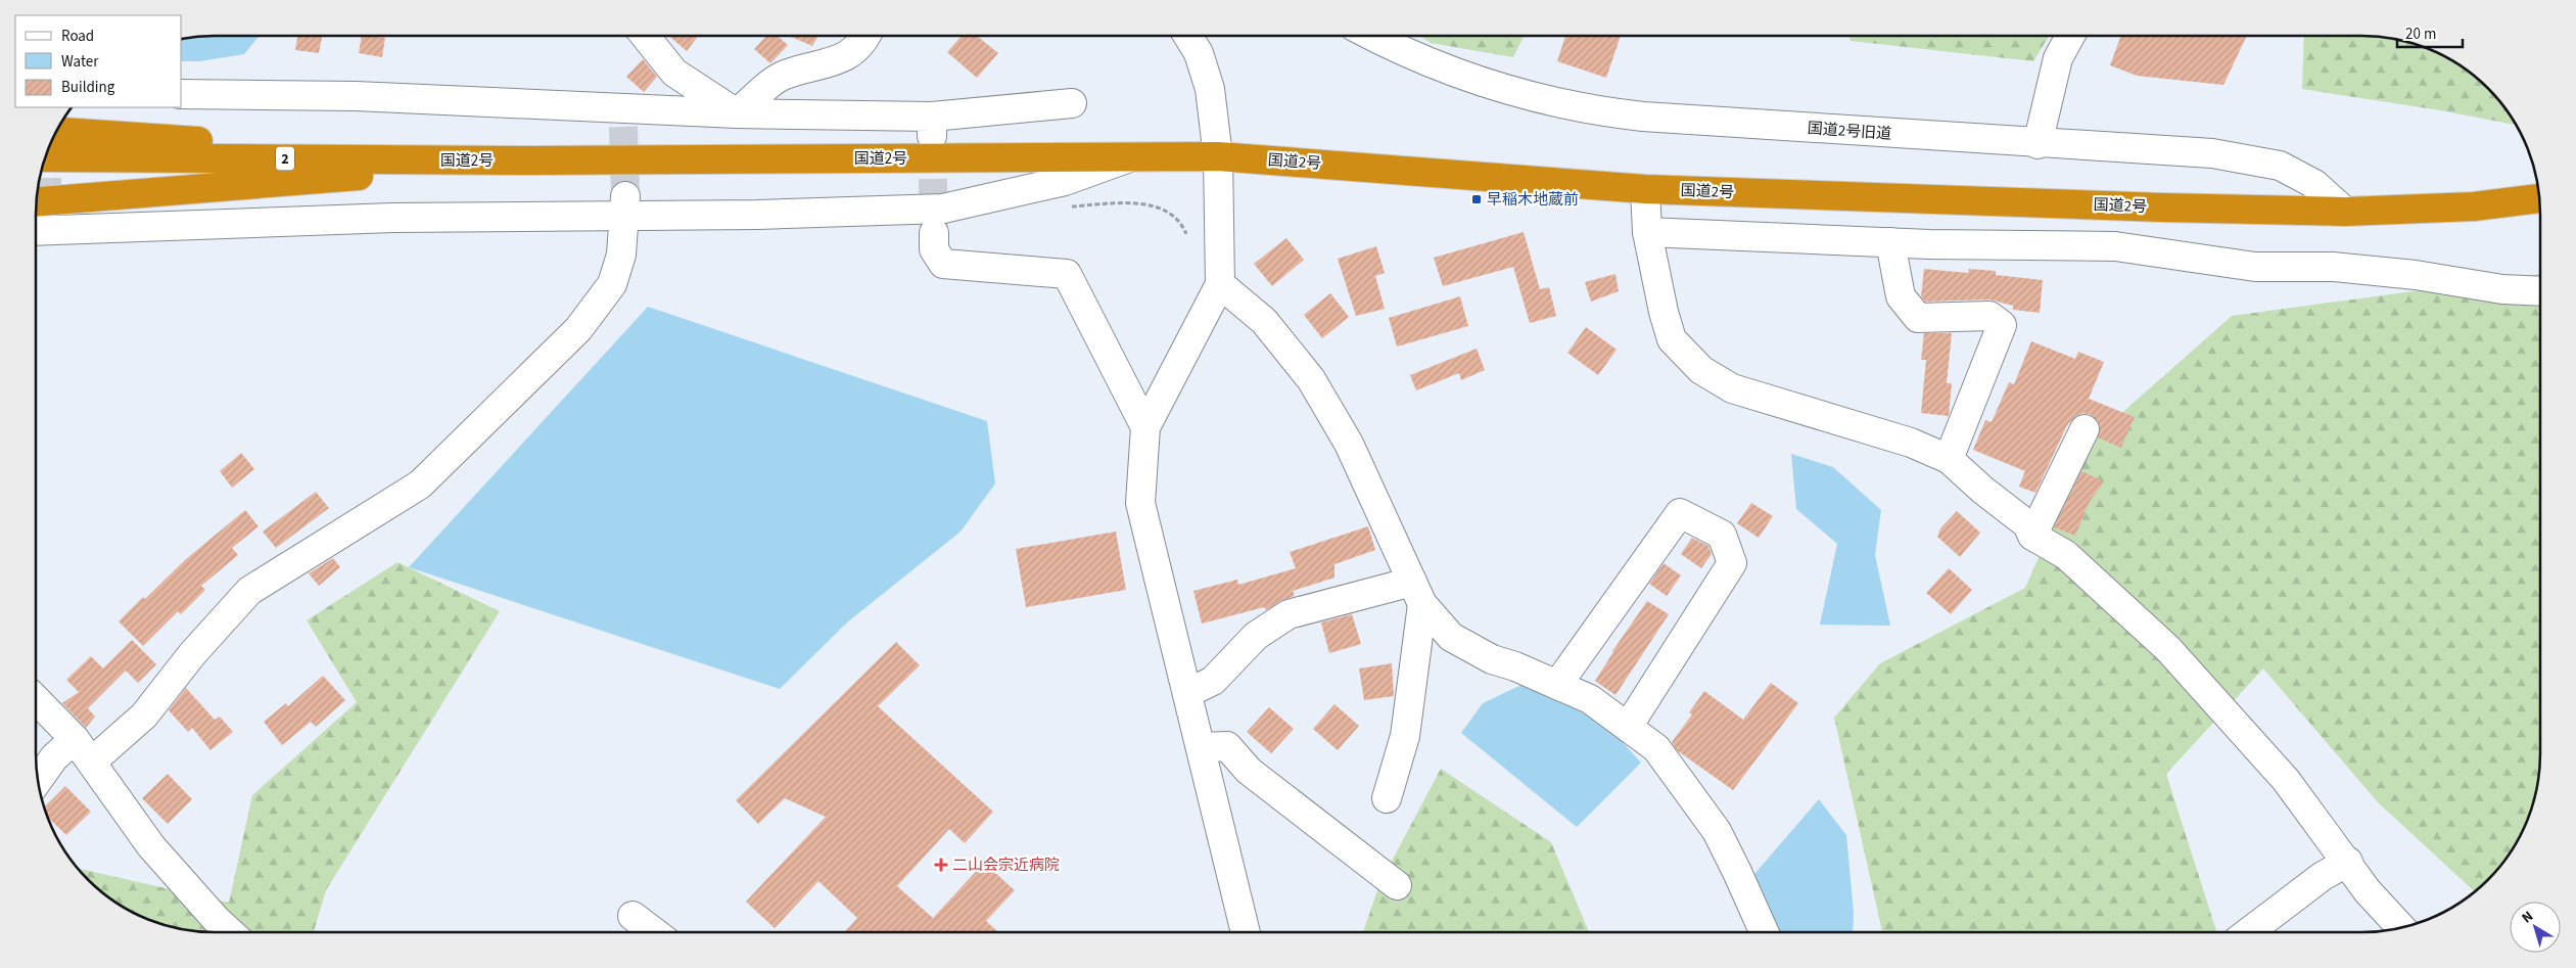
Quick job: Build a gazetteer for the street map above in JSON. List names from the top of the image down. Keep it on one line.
{"streets":{"highway":["2","国道2号"],"street":["国道2号旧道"]},"crossings":[["国道2号旧道","国道2号"]],"places":{"transit":["早稲木地蔵前"],"health":["二山会宗近病院"]},"legend":["Road","Water","Building"],"scale_bar":"20 m","north":"top left"}
